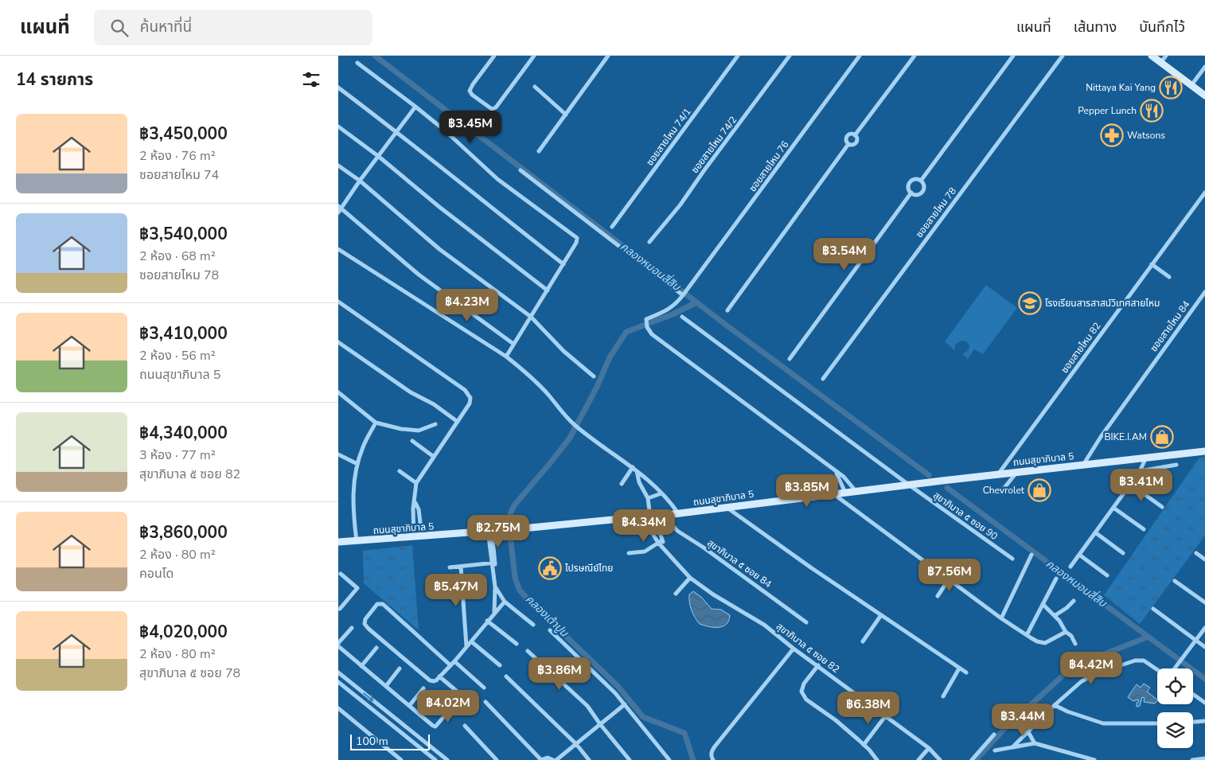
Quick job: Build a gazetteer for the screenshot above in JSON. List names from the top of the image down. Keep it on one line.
{"streets":{"main road":["ถนนสุขาภิบาล 5"],"street":["ซอยสายไหม 74/1","ซอยสายไหม 74/2","ซอยสายไหม 76","ซอยสายไหม 78","ซอยสายไหม 84","ซอยสายไหม 82","สุขาภิบาล ๕ ซอย 90","สุขาภิบาล ๕ ซอย 84","สุขาภิบาล ๕ ซอย 82"]},"crossings":[["ซอยสายไหม 84","ถนนสุขาภิบาล 5"],["ซอยสายไหม 82","ถนนสุขาภิบาล 5"],["ถนนสุขาภิบาล 5","สุขาภิบาล ๕ ซอย 90"],["ถนนสุขาภิบาล 5","สุขาภิบาล ๕ ซอย 84"],["ถนนสุขาภิบาล 5","สุขาภิบาล ๕ ซอย 82"]],"water":["คลองหมอนสี่สิบ","คลองเต้าปูน"],"places":{"restaurant":["Nittaya Kai Yang","Pepper Lunch"],"pharmacy":["Watsons"],"school or university":["โรงเรียนสารสาสน์วิเทศสายไหม"],"shop":["BIKE.I.AM","Chevrolet"],"public building":["ไปรษณีย์ไทย"]},"scale_bar":"100 m","page":{"header":"แผนที่","search":"ค้นหาที่นี่","nav":["แผนที่","เส้นทาง","บันทึกไว้"],"heading":"14 รายการ","list":[{"name":"฿3,450,000","note":"2 ห้อง · 76 m² · ซอยสายไหม 74"},{"name":"฿3,540,000","note":"2 ห้อง · 68 m² · ซอยสายไหม 78"},{"name":"฿3,410,000","note":"2 ห้อง · 56 m² · ถนนสุขาภิบาล 5"},{"name":"฿4,340,000","note":"3 ห้อง · 77 m² · สุขาภิบาล ๕ ซอย 82"},{"name":"฿3,860,000","note":"2 ห้อง · 80 m² · คอนโด"},{"name":"฿4,020,000","note":"2 ห้อง · 80 m² · สุขาภิบาล ๕ ซอย 78"}],"price":["฿3.45M","฿3.54M","฿4.23M","฿3.41M","฿3.85M","฿4.34M","฿2.75M","฿7.56M","฿5.47M","฿4.42M","฿3.86M","฿4.02M","฿6.38M","฿3.44M"],"scale":"100 m"}}
